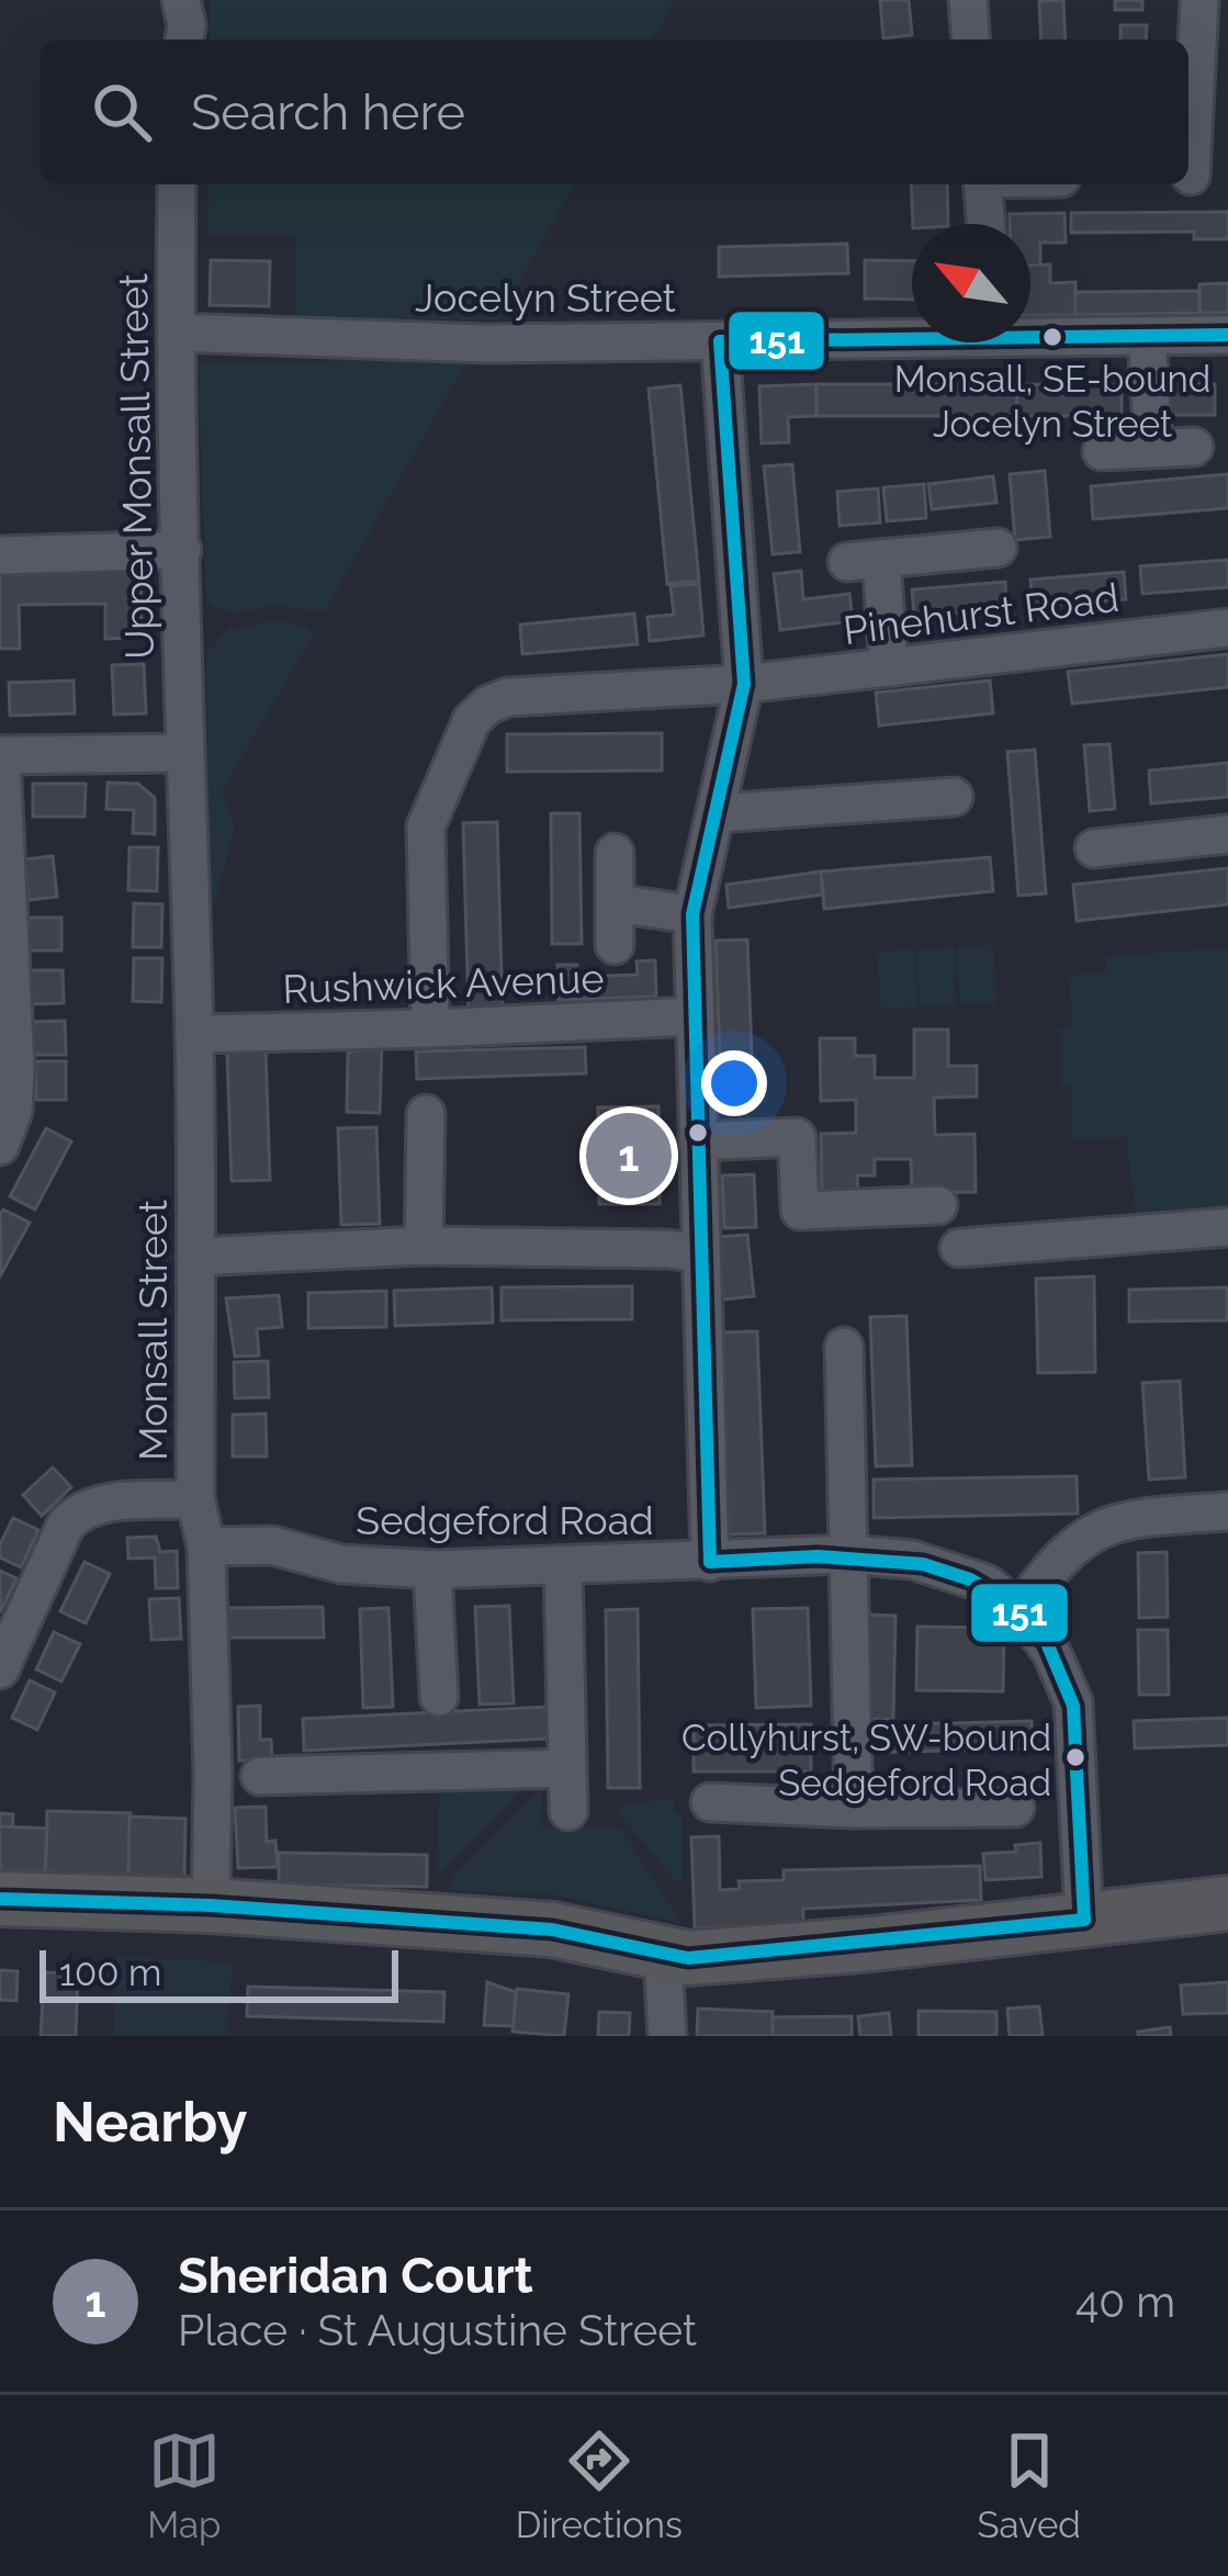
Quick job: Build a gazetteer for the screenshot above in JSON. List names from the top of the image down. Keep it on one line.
{"streets":{"street":["Jocelyn Street","Upper Monsall Street","Pinehurst Road","Rushwick Avenue","Monsall Street","Sedgeford Road"]},"crossings":[["Jocelyn Street","Upper Monsall Street"],["Upper Monsall Street","Monsall Street"],["Pinehurst Road","Rushwick Avenue"],["Rushwick Avenue","Monsall Street"],["Monsall Street","Sedgeford Road"]],"places":["Monsall, SE-bound Jocelyn Street","Collyhurst, SW-bound Sedgeford Road"],"lines":["transit line 151"],"scale_bar":"100 m","north":"top left","page":{"search":"Search here","pins":"1","scale":"100 m","heading":"Nearby","list":[{"mark":"1","name":"Sheridan Court","note":"Place · St Augustine Street","value":"40 m"}],"nav":["Map","Directions","Saved"]}}
